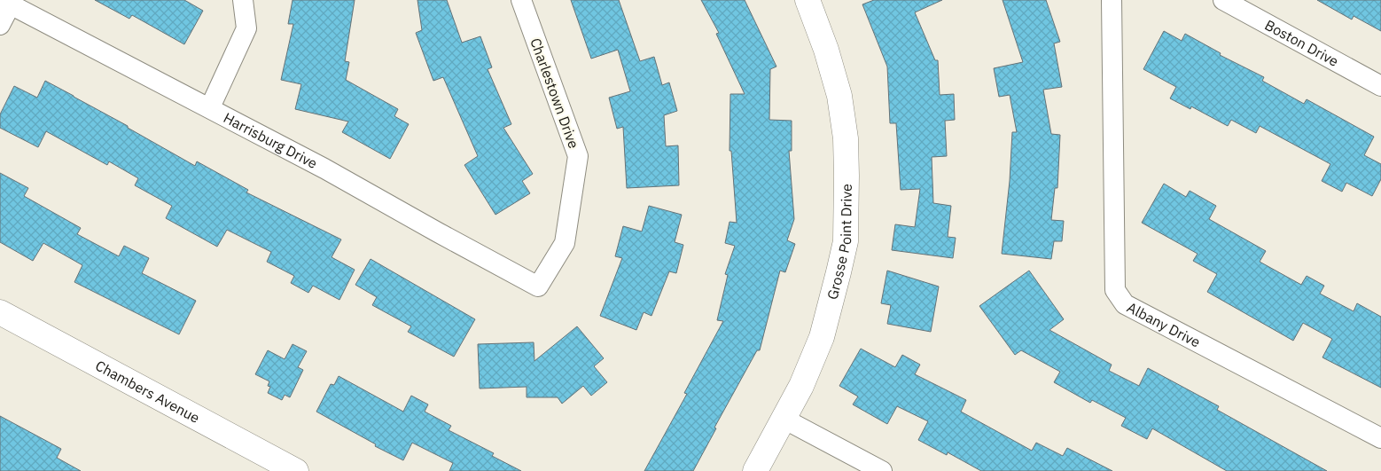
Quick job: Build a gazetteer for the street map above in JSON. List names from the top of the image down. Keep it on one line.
{"streets":{"street":["Boston Drive","Charlestown Drive","Harrisburg Drive","Grosse Point Drive","Albany Drive","Chambers Avenue"]},"crossings":[["Charlestown Drive","Harrisburg Drive"]]}
